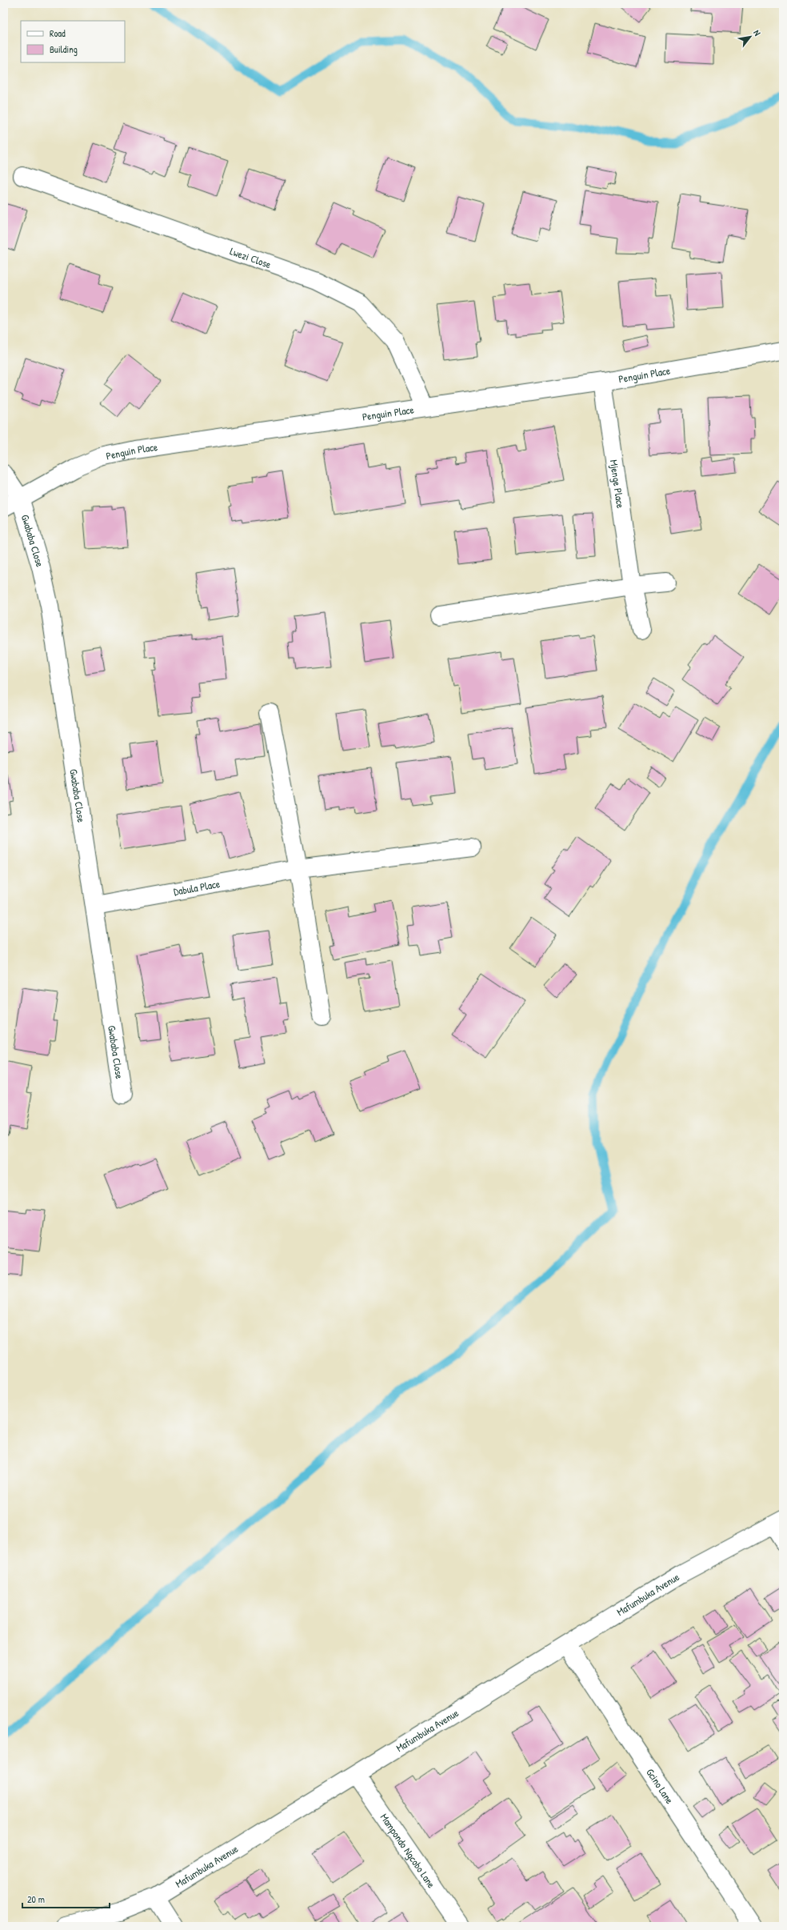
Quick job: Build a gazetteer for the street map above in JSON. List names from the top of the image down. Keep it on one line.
{"streets":{"street":["Lwezi Close","Penguin Place","Mjenge Place","Gwababa Close","Dabula Place","Mafumbuka Avenue","Gcino Lane","Mampondo Ngcobo Lane"]},"crossings":[["Lwezi Close","Penguin Place"],["Penguin Place","Mjenge Place"],["Penguin Place","Gwababa Close"],["Gwababa Close","Dabula Place"],["Mafumbuka Avenue","Gcino Lane"],["Mafumbuka Avenue","Mampondo Ngcobo Lane"]],"legend":["Road","Building"],"scale_bar":"20 m","north":"top right"}
